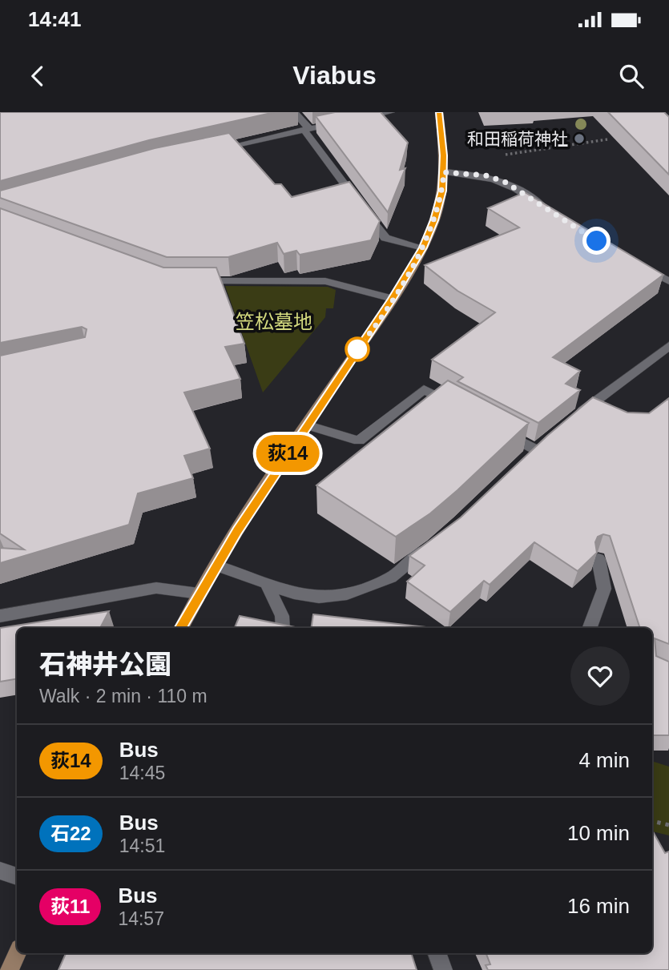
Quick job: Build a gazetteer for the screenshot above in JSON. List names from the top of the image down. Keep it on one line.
{"parks":["笠松墓地"],"places":["和田稲荷神社"],"lines":["bus line 荻14"],"page":{"status":"14:41","header":"Viabus","on_map":"荻14","heading":["石神井公園","Walk · 2 min · 110 m"],"list":[{"mark":"荻14","name":"Bus","note":"14:45","value":"4 min"},{"mark":"石22","name":"Bus","note":"14:51","value":"10 min"},{"mark":"荻11","name":"Bus","note":"14:57","value":"16 min"}]}}
